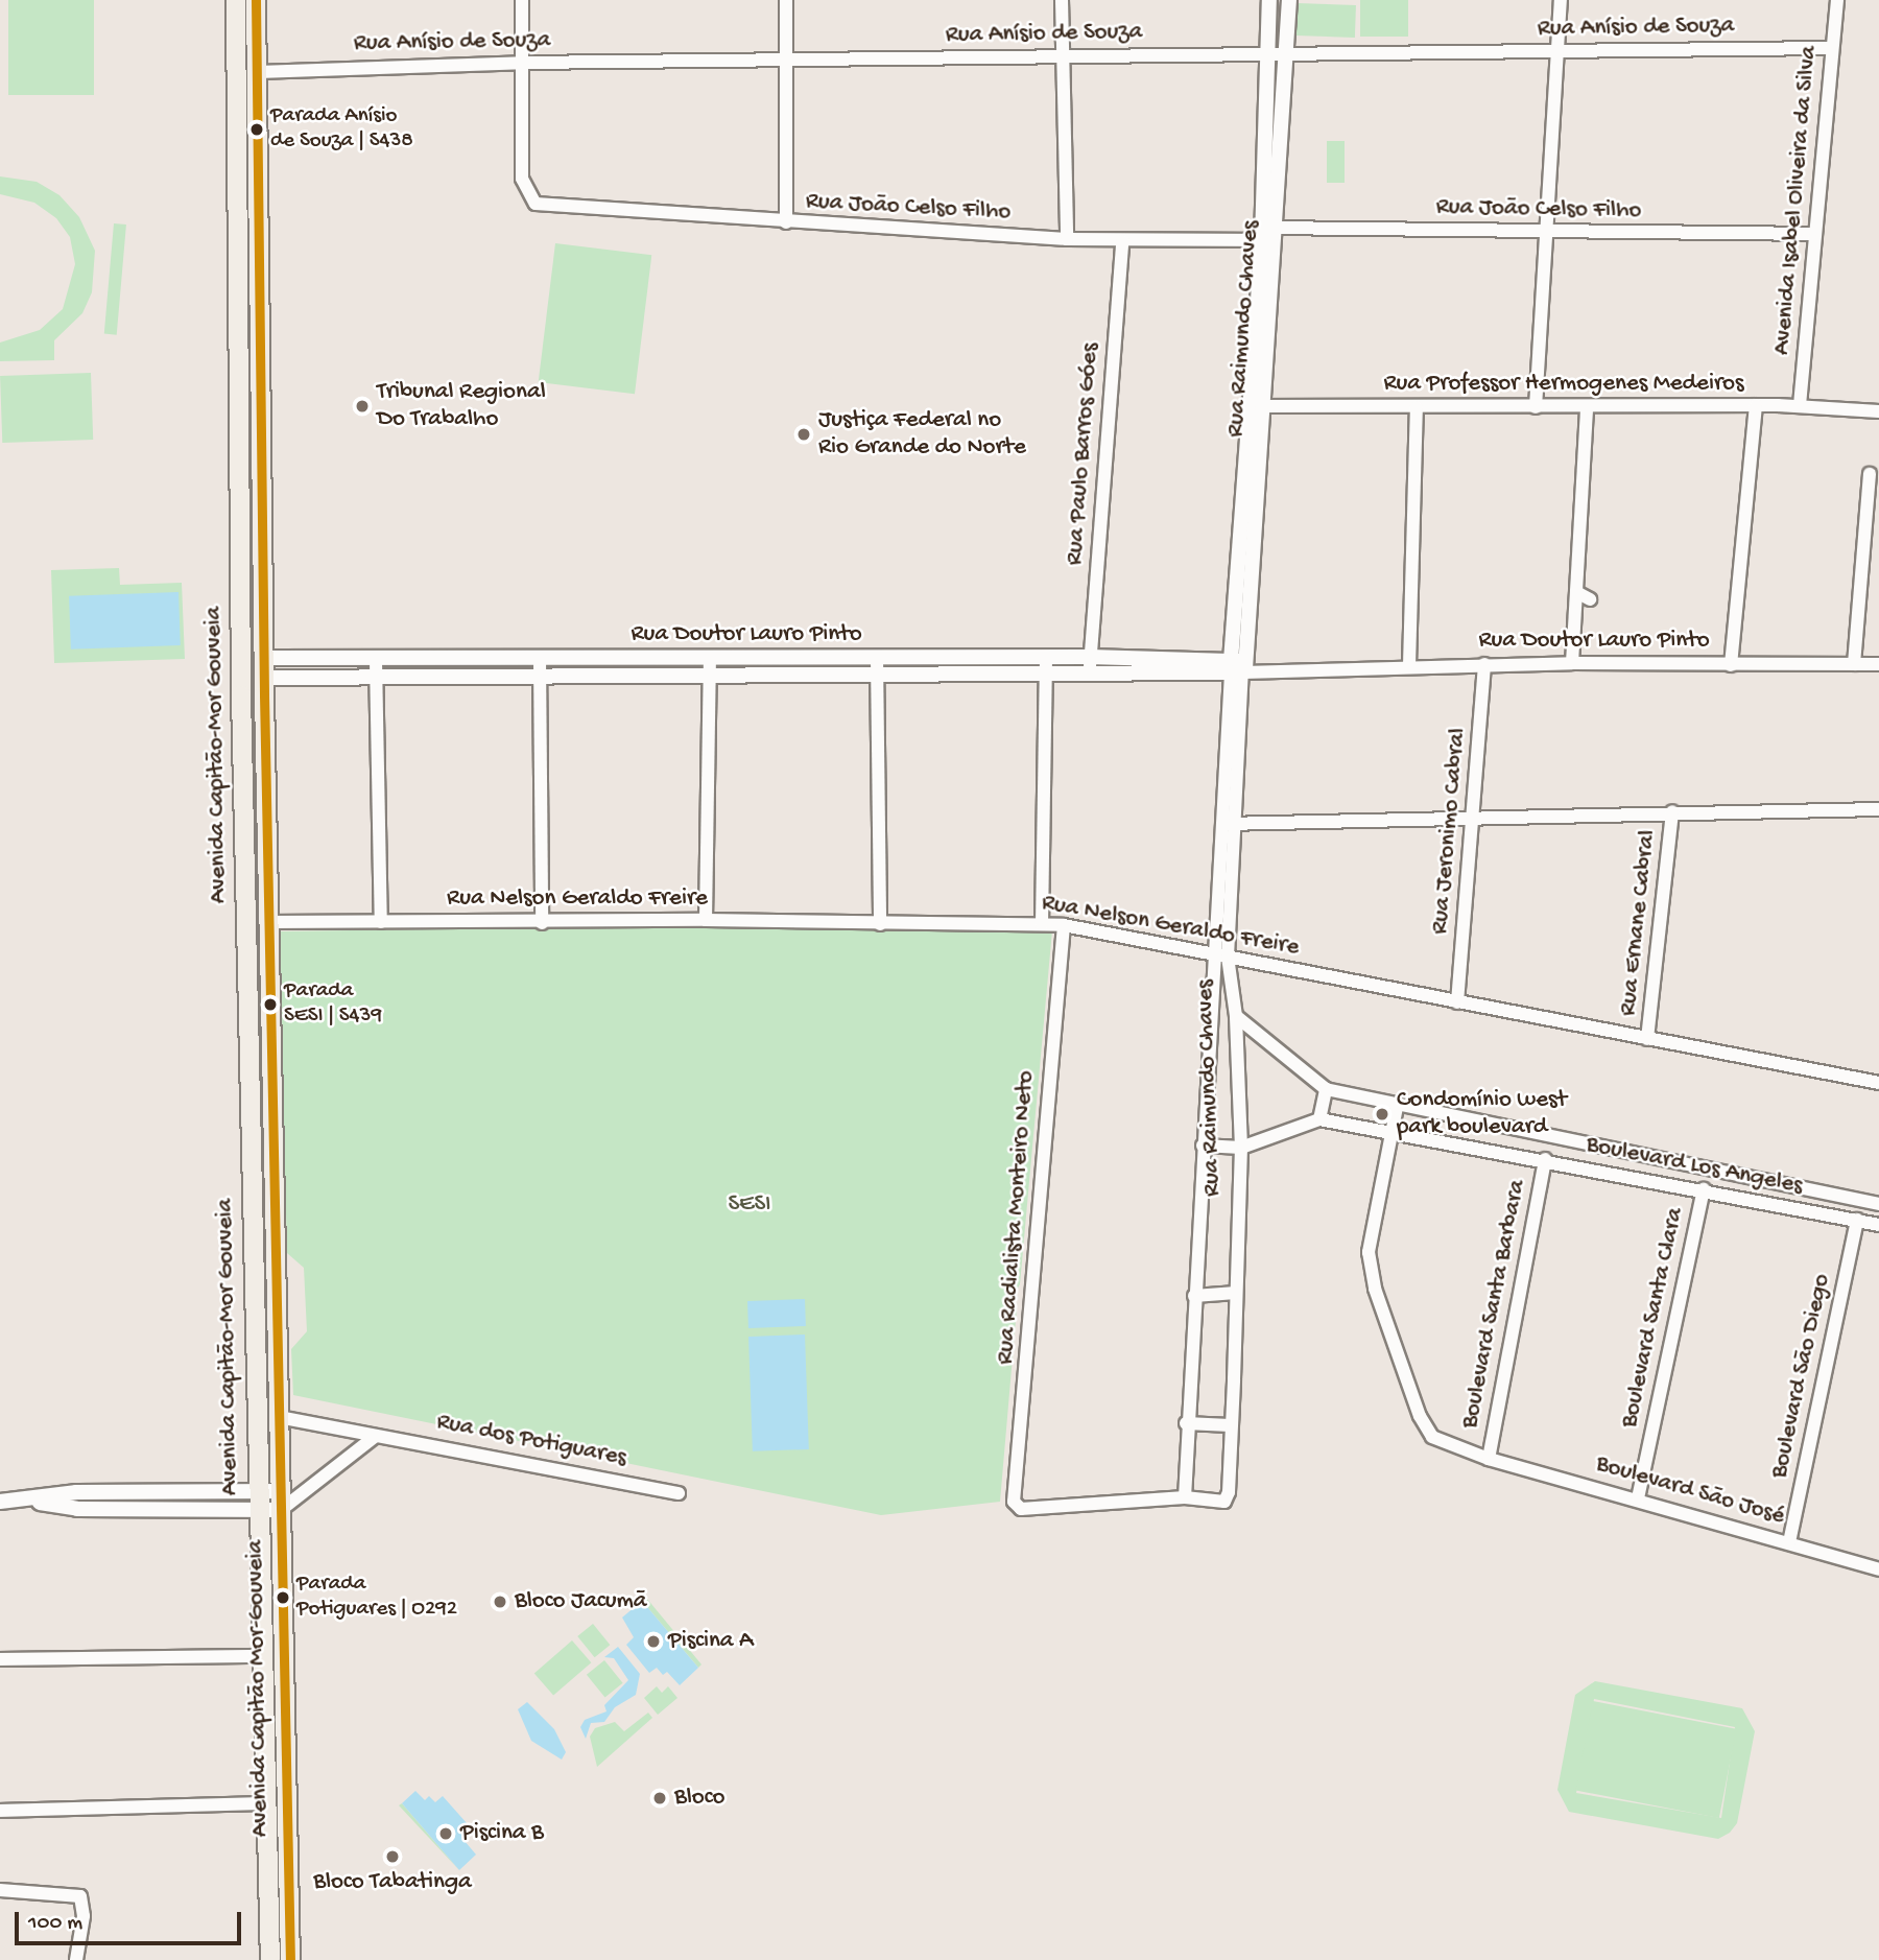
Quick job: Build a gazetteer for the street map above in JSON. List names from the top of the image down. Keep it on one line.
{"streets":{"main road":["Avenida Capitão-Mor Gouveia","Avenida Capitão Mor-Gouveia"],"street":["Rua Anísio de Souza","Avenida Isabel Oliveira da Silva","Rua João Celso Filho","Rua Raimundo Chaves","Rua Professor Hermogenes Medeiros","Rua Paulo Barros Góes","Rua Doutor Lauro Pinto","Rua Jeronimo Cabral","Rua Nelson Geraldo Freire","Rua Ernane Cabral","Boulevard Los Angeles","Rua Radialista Monteiro Neto","Boulevard Santa Barbara","Boulevard Santa Clara","Boulevard São Diego","Rua dos Potiguares","Boulevard São José"]},"crossings":[["Rua Anísio de Souza","Avenida Isabel Oliveira da Silva"],["Rua Anísio de Souza","Rua João Celso Filho"],["Rua Anísio de Souza","Rua Raimundo Chaves"],["Rua Anísio de Souza","Avenida Capitão-Mor Gouveia"],["Avenida Isabel Oliveira da Silva","Rua João Celso Filho"],["Avenida Isabel Oliveira da Silva","Rua Professor Hermogenes Medeiros"],["Rua João Celso Filho","Rua Raimundo Chaves"],["Rua João Celso Filho","Rua Paulo Barros Góes"],["Rua Raimundo Chaves","Rua Professor Hermogenes Medeiros"],["Rua Raimundo Chaves","Rua Doutor Lauro Pinto"],["Rua Raimundo Chaves","Rua Nelson Geraldo Freire"],["Rua Raimundo Chaves","Boulevard Los Angeles"],["Rua Raimundo Chaves","Rua Radialista Monteiro Neto"],["Rua Paulo Barros Góes","Rua Doutor Lauro Pinto"],["Rua Doutor Lauro Pinto","Avenida Capitão-Mor Gouveia"],["Rua Doutor Lauro Pinto","Rua Jeronimo Cabral"],["Avenida Capitão-Mor Gouveia","Rua Nelson Geraldo Freire"],["Avenida Capitão-Mor Gouveia","Rua dos Potiguares"],["Avenida Capitão-Mor Gouveia","Avenida Capitão Mor-Gouveia"],["Rua Jeronimo Cabral","Rua Nelson Geraldo Freire"],["Rua Nelson Geraldo Freire","Rua Ernane Cabral"],["Rua Nelson Geraldo Freire","Rua Radialista Monteiro Neto"],["Boulevard Los Angeles","Boulevard Santa Barbara"],["Boulevard Los Angeles","Boulevard Santa Clara"],["Boulevard Los Angeles","Boulevard São Diego"],["Boulevard Los Angeles","Boulevard São José"],["Boulevard Santa Barbara","Boulevard São José"],["Boulevard Santa Clara","Boulevard São José"],["Boulevard São Diego","Boulevard São José"],["Rua dos Potiguares","Avenida Capitão Mor-Gouveia"]],"parks":["SESI"],"places":["Parada Anísio de Souza | S438","Tribunal Regional Do Trabalho","Justiça Federal no Rio Grande do Norte","Parada SESI | S439","Condomínio west park boulevard","Parada Potiguares | O292","Bloco Jacumã","Piscina A","Bloco","Piscina B","Bloco Tabatinga"],"scale_bar":"100 m"}
